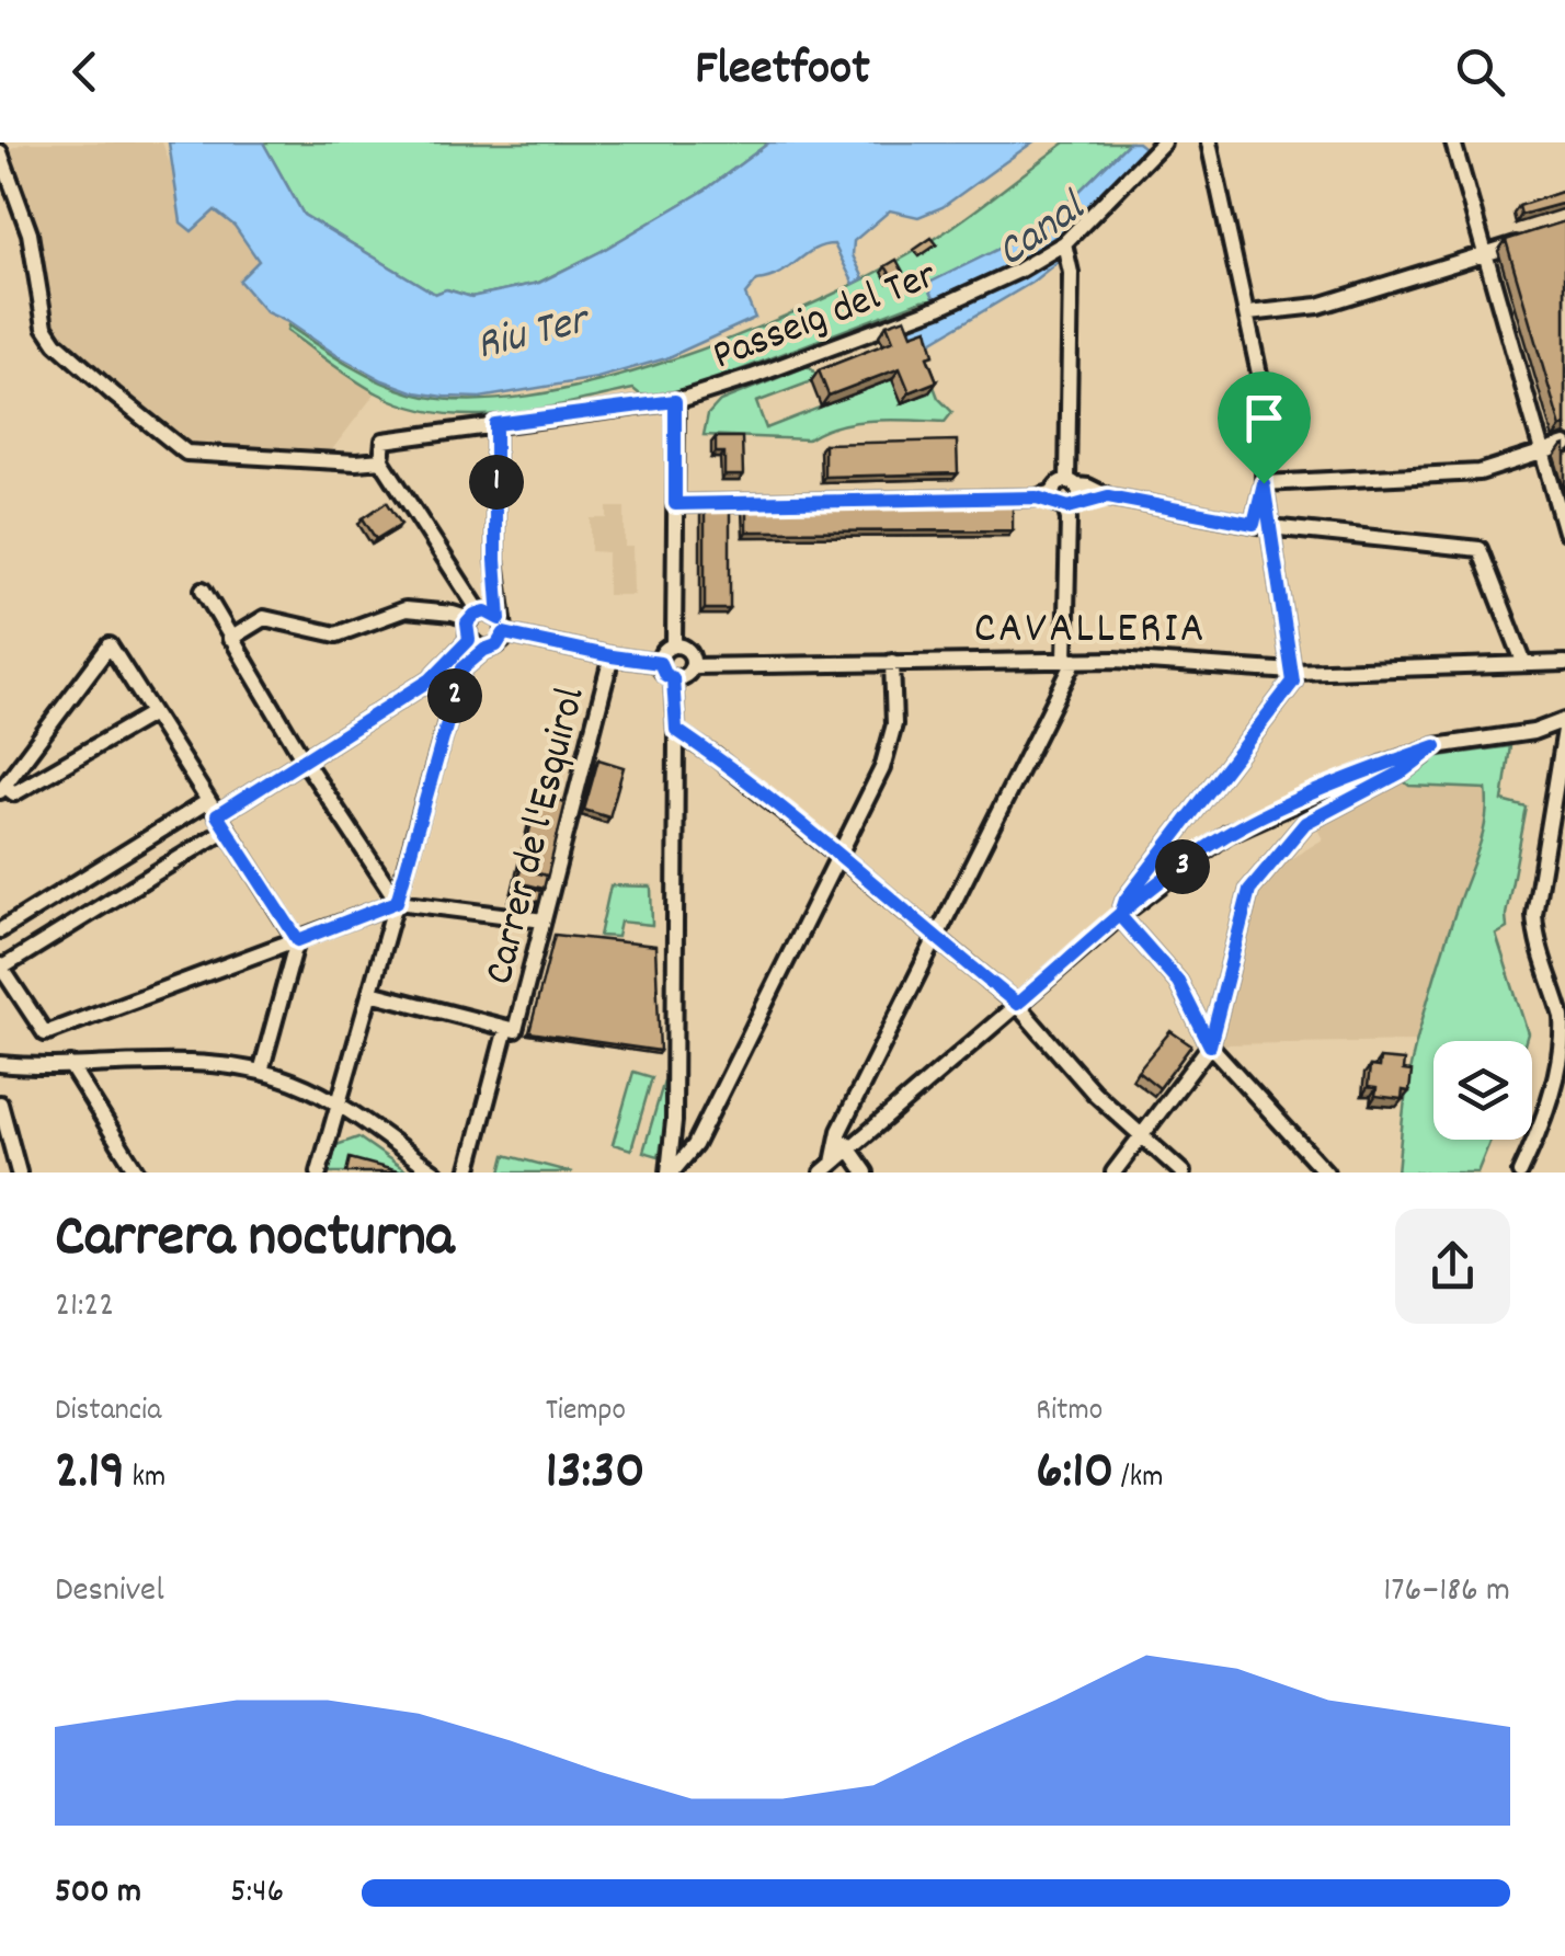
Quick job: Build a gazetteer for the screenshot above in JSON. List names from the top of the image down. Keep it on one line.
{"streets":{"street":["Passeig del Ter","Carrer de l'Esquirol"]},"districts":["CAVALLERIA"],"water":["Canal","Riu Ter"],"page":{"header":"Fleetfoot","pins":["1","2","3"],"heading":["Carrera nocturna","21:22"],"stats":[["Distancia","2.19 km"],["Tiempo","13:30"],["Ritmo","6:10 /km"]],"chart":["Desnivel","176–186 m"],"list":[{"name":"500 m","note":"5:46"}]}}
